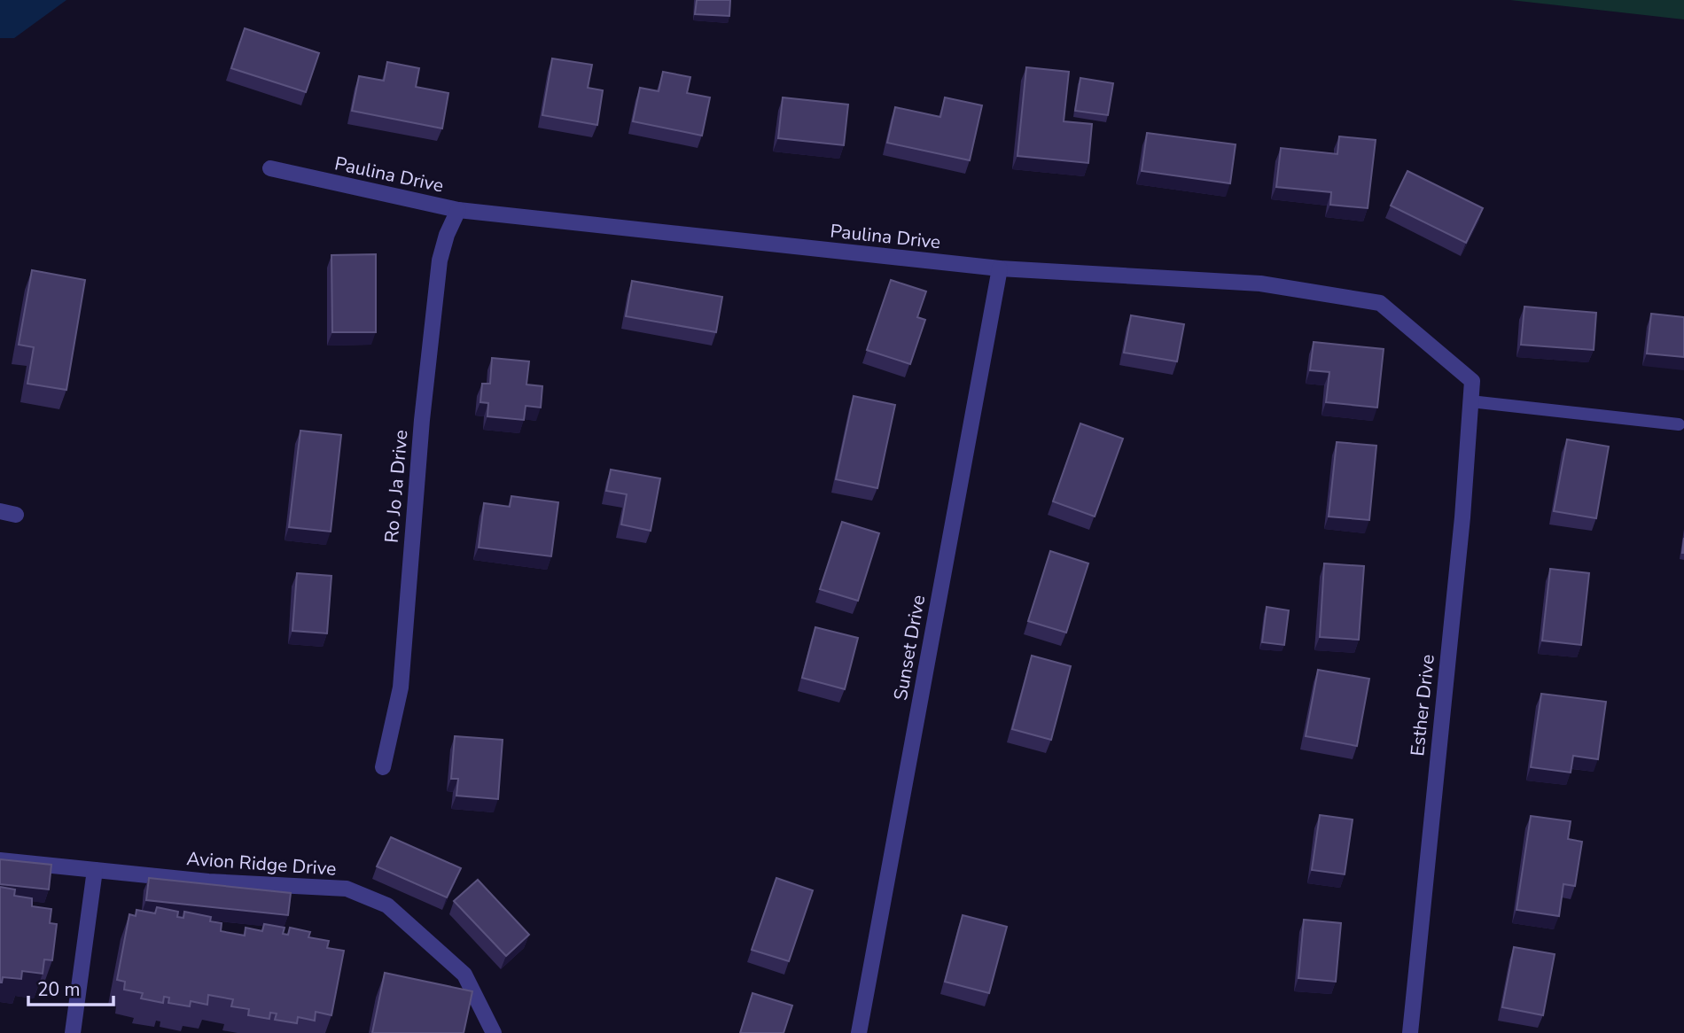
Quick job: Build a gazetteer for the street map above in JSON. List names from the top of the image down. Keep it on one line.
{"streets":{"street":["Paulina Drive","Ro Jo Ja Drive","Sunset Drive","Esther Drive","Avion Ridge Drive"]},"crossings":[["Paulina Drive","Ro Jo Ja Drive"],["Paulina Drive","Sunset Drive"],["Paulina Drive","Esther Drive"]],"scale_bar":"20 m"}
